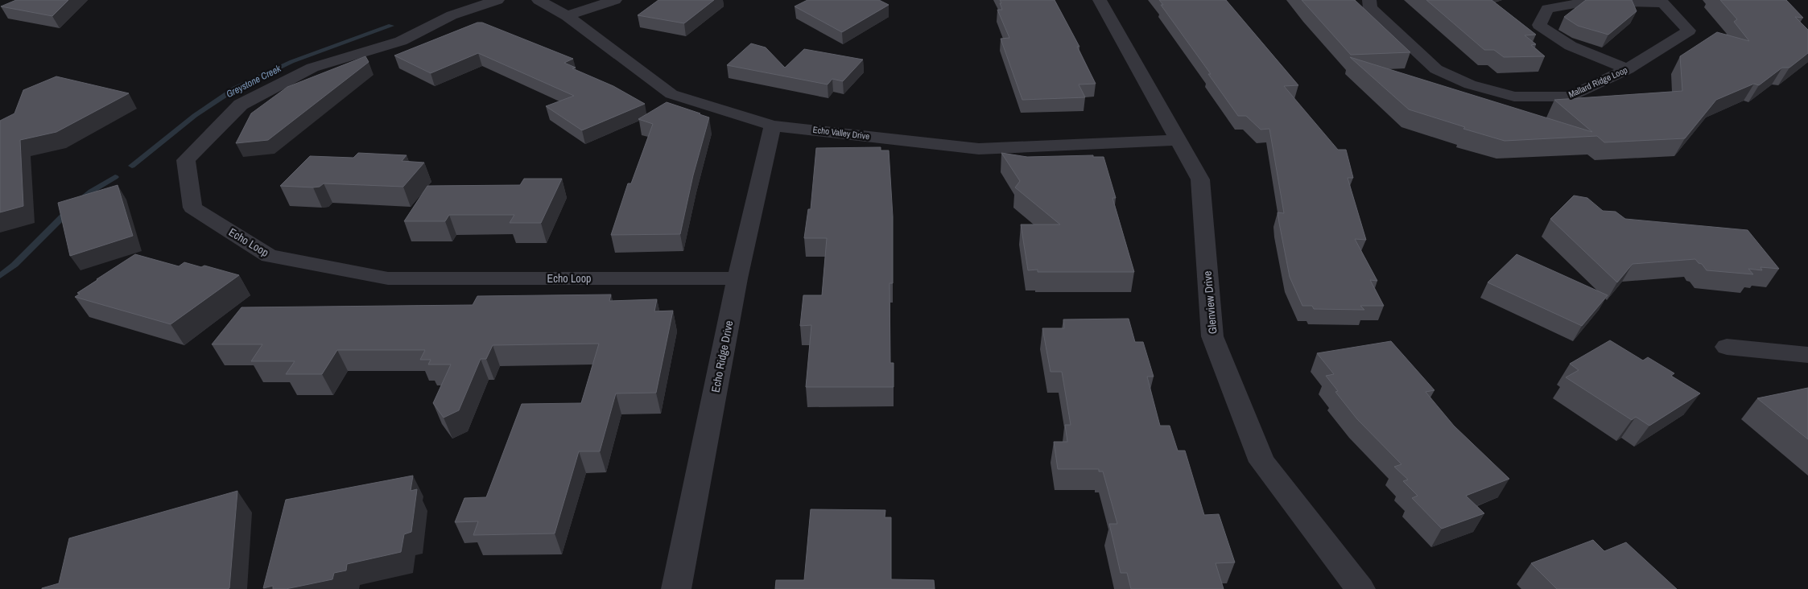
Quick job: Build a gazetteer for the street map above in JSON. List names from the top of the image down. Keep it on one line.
{"streets":{"street":["Mallard Ridge Loop","Echo Valley Drive","Echo Loop","Glenview Drive","Echo Ridge Drive"]},"crossings":[["Echo Valley Drive","Glenview Drive"],["Echo Valley Drive","Echo Ridge Drive"],["Echo Loop","Echo Ridge Drive"]],"water":["Greystone Creek"]}
